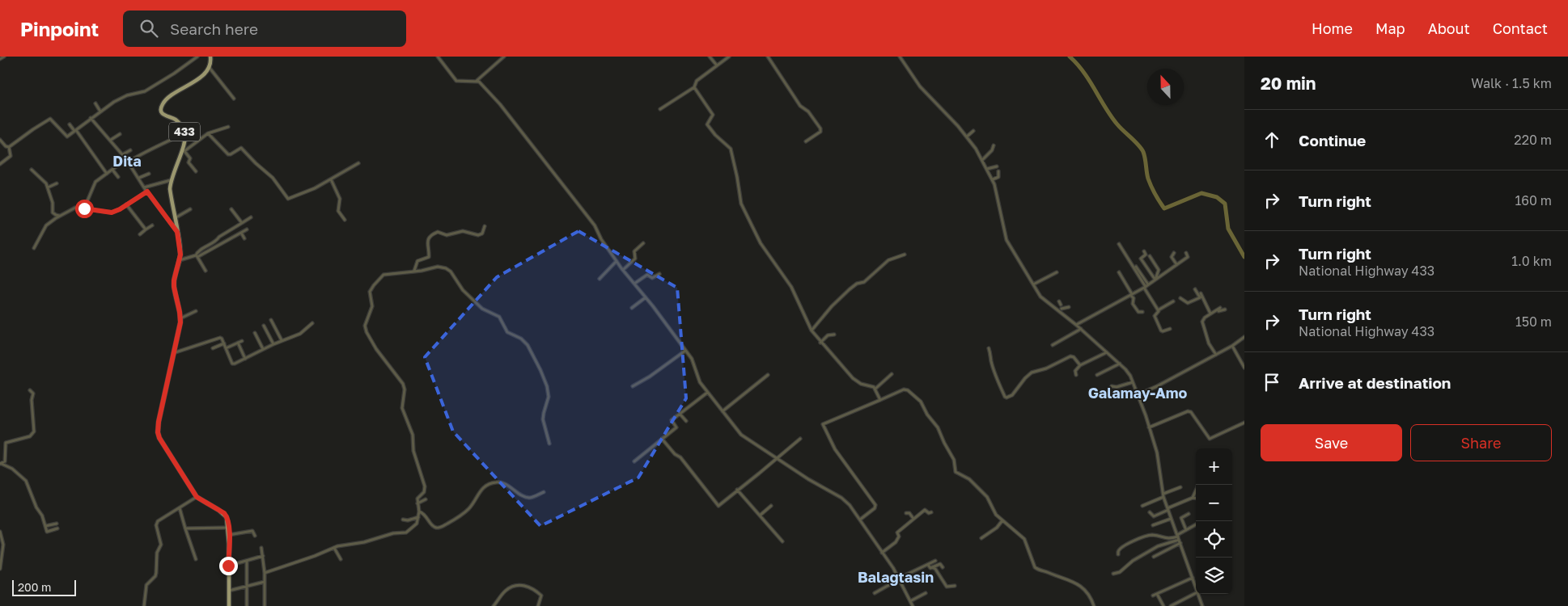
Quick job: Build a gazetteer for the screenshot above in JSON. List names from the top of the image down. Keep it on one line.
{"streets":{"main road":["433"]},"districts":["Dita","Galamay-Amo","Balagtasin"],"scale_bar":"200 m","north":"top","page":{"header":"Pinpoint","search":"Search here","nav":["Home","Map","About","Contact"],"heading":["20 min","Walk · 1.5 km"],"list":[["Continue","220 m"],["Turn right","160 m"],["Turn right","National Highway 433","1.0 km"],["Turn right","National Highway 433","150 m"],"Arrive at destination"],"buttons":["Save","Share"],"map_buttons":["+","−"],"scale":"200 m"}}
